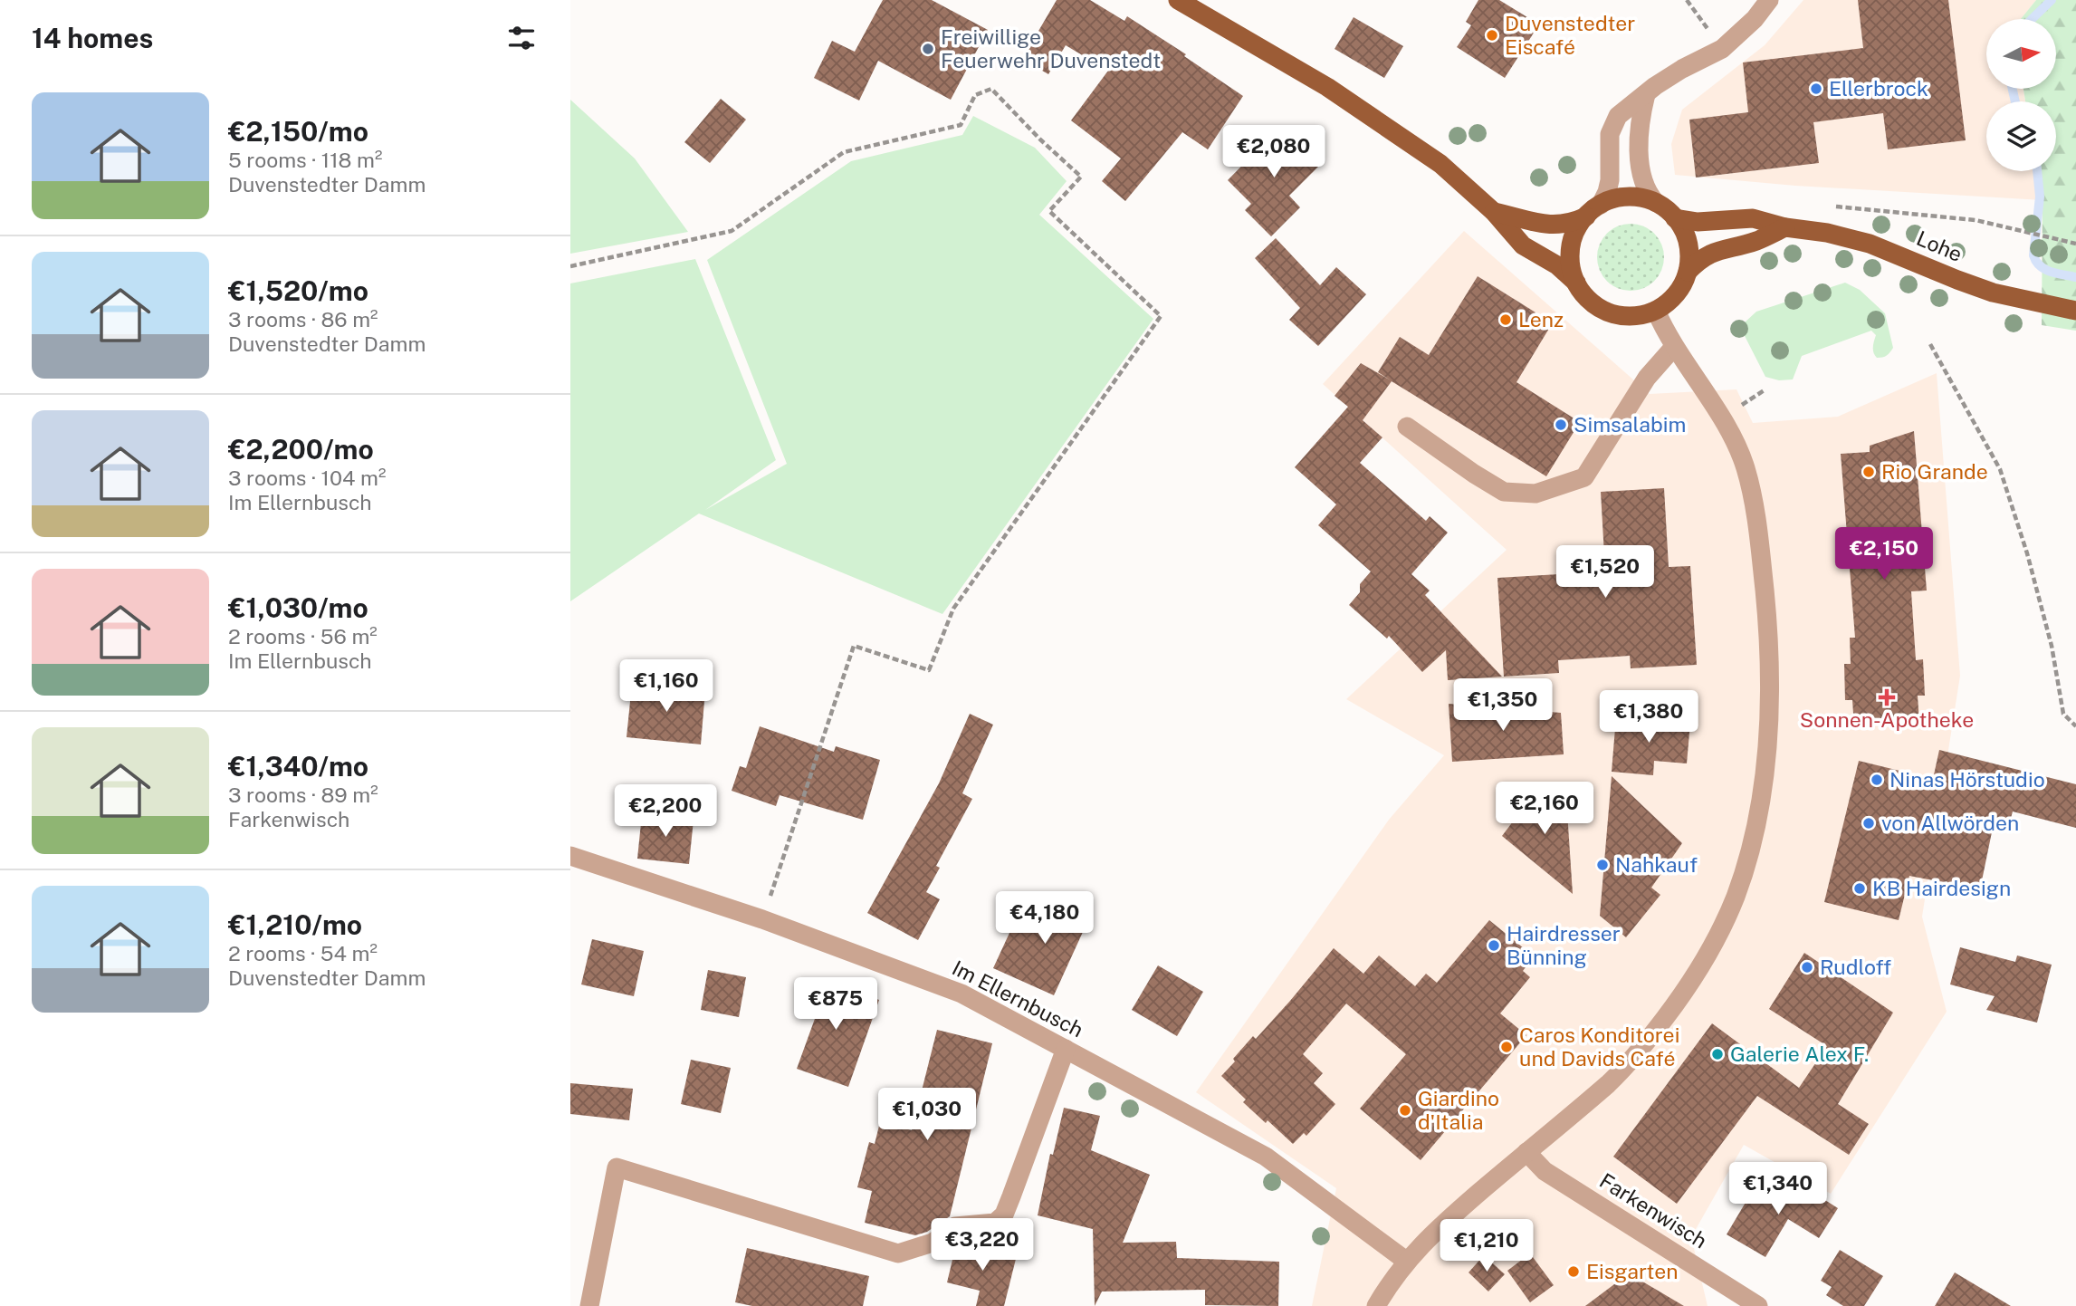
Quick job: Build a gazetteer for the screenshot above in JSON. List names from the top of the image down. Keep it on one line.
{"streets":{"main road":["Lohe"],"street":["Im Ellernbusch","Farkenwisch"]},"places":{"other":["Duvenstedter Eiscafé","Freiwillige Feuerwehr Duvenstedt","Ellerbrock","Lenz","Simsalabim","Rio Grande","Ninas Hörstudio","von Allwörden","Nahkauf","KB Hairdesign","Hairdresser Bünning","Rudloff","Caros Konditorei und Davids Café","Galerie Alex F.","Giardino d'Italia","Eisgarten"],"health":["Sonnen-Apotheke"]},"north":"right","page":{"heading":"14 homes","list":[{"name":"€2,150/mo","note":"5 rooms · 118 m² · Duvenstedter Damm"},{"name":"€1,520/mo","note":"3 rooms · 86 m² · Duvenstedter Damm"},{"name":"€2,200/mo","note":"3 rooms · 104 m² · Im Ellernbusch"},{"name":"€1,030/mo","note":"2 rooms · 56 m² · Im Ellernbusch"},{"name":"€1,340/mo","note":"3 rooms · 89 m² · Farkenwisch"},{"name":"€1,210/mo","note":"2 rooms · 54 m² · Duvenstedter Damm"}],"price":["€2,080","€2,150","€1,520","€1,160","€1,350","€1,380","€2,160","€2,200","€4,180","€875","€1,030","€1,340","€3,220","€1,210"]}}
